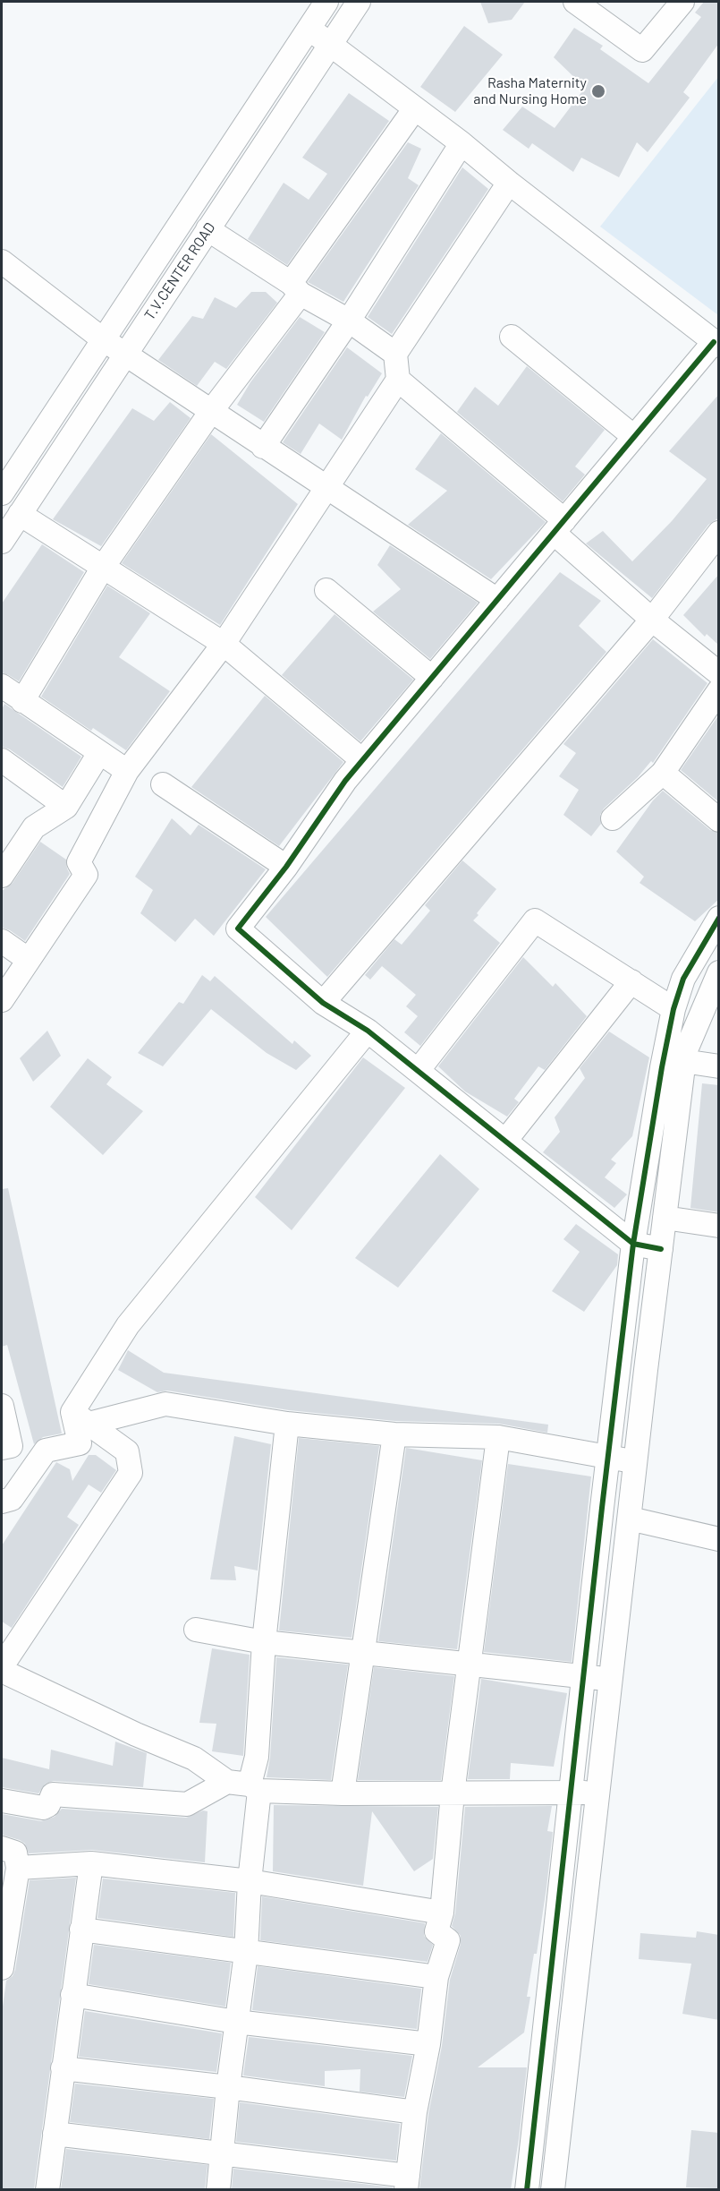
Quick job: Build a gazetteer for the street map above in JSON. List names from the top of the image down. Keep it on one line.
{"streets":{"street":["T.V.CENTER ROAD"]},"places":["Rasha Maternity and Nursing Home"]}
